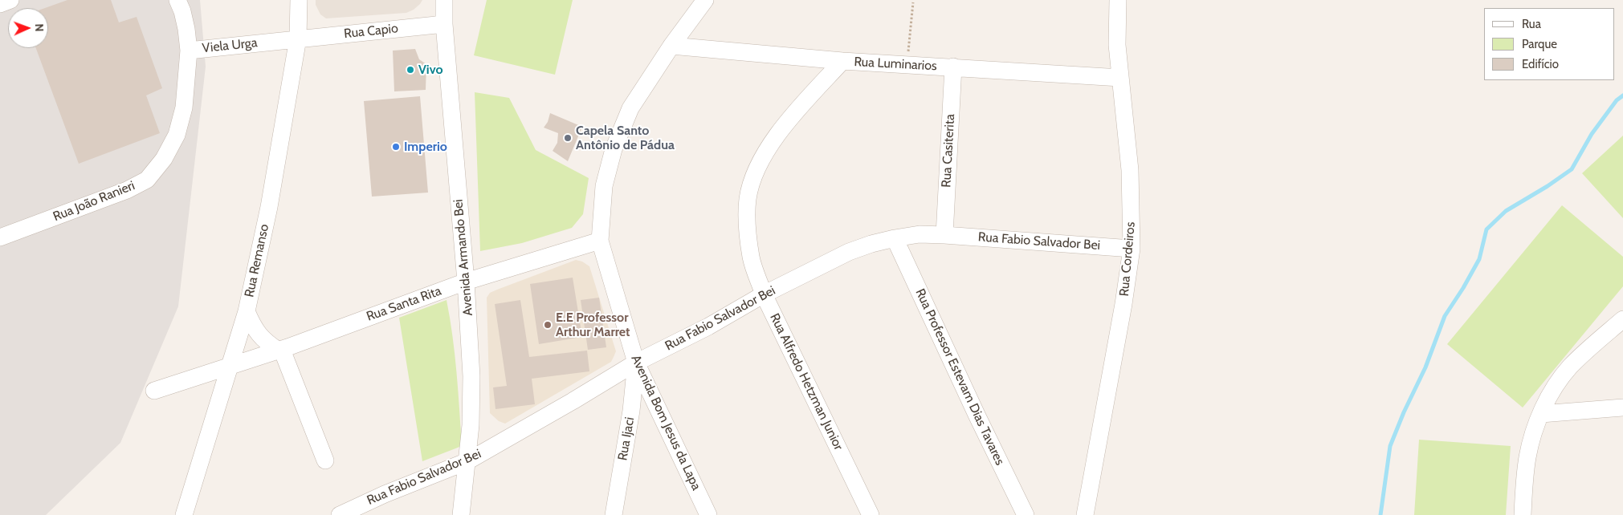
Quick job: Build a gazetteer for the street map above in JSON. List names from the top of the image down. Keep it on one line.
{"streets":{"street":["Rua Capio","Viela Urga","Rua Luminarios","Rua Casiterita","Rua João Ranieri","Rua Fabio Salvador Bei","Avenida Armando Bei","Rua Cordeiros","Rua Remanso","Rua Santa Rita","Rua Professor Estevam Dias Tavares","Rua Alfredo Hetzman Junior","Avenida Bom Jesus da Lapa","Rua Ijaci"]},"crossings":[["Rua Capio","Viela Urga"],["Rua Capio","Avenida Armando Bei"],["Rua Capio","Rua Remanso"],["Viela Urga","Rua João Ranieri"],["Viela Urga","Rua Remanso"],["Rua Luminarios","Rua Casiterita"],["Rua Luminarios","Rua Cordeiros"],["Rua Luminarios","Rua Alfredo Hetzman Junior"],["Rua Luminarios","Avenida Bom Jesus da Lapa"],["Rua Casiterita","Rua Fabio Salvador Bei"],["Rua Fabio Salvador Bei","Avenida Armando Bei"],["Rua Fabio Salvador Bei","Rua Cordeiros"],["Rua Fabio Salvador Bei","Rua Professor Estevam Dias Tavares"],["Rua Fabio Salvador Bei","Rua Alfredo Hetzman Junior"],["Rua Fabio Salvador Bei","Avenida Bom Jesus da Lapa"],["Rua Fabio Salvador Bei","Rua Ijaci"],["Avenida Armando Bei","Rua Santa Rita"],["Rua Remanso","Rua Santa Rita"],["Rua Santa Rita","Avenida Bom Jesus da Lapa"],["Avenida Bom Jesus da Lapa","Rua Ijaci"]],"places":["Vivo","Capela Santo Antônio de Pádua","Imperio","E.E Professor Arthur Marret"],"legend":["Rua","Parque","Edifício"],"north":"right"}
